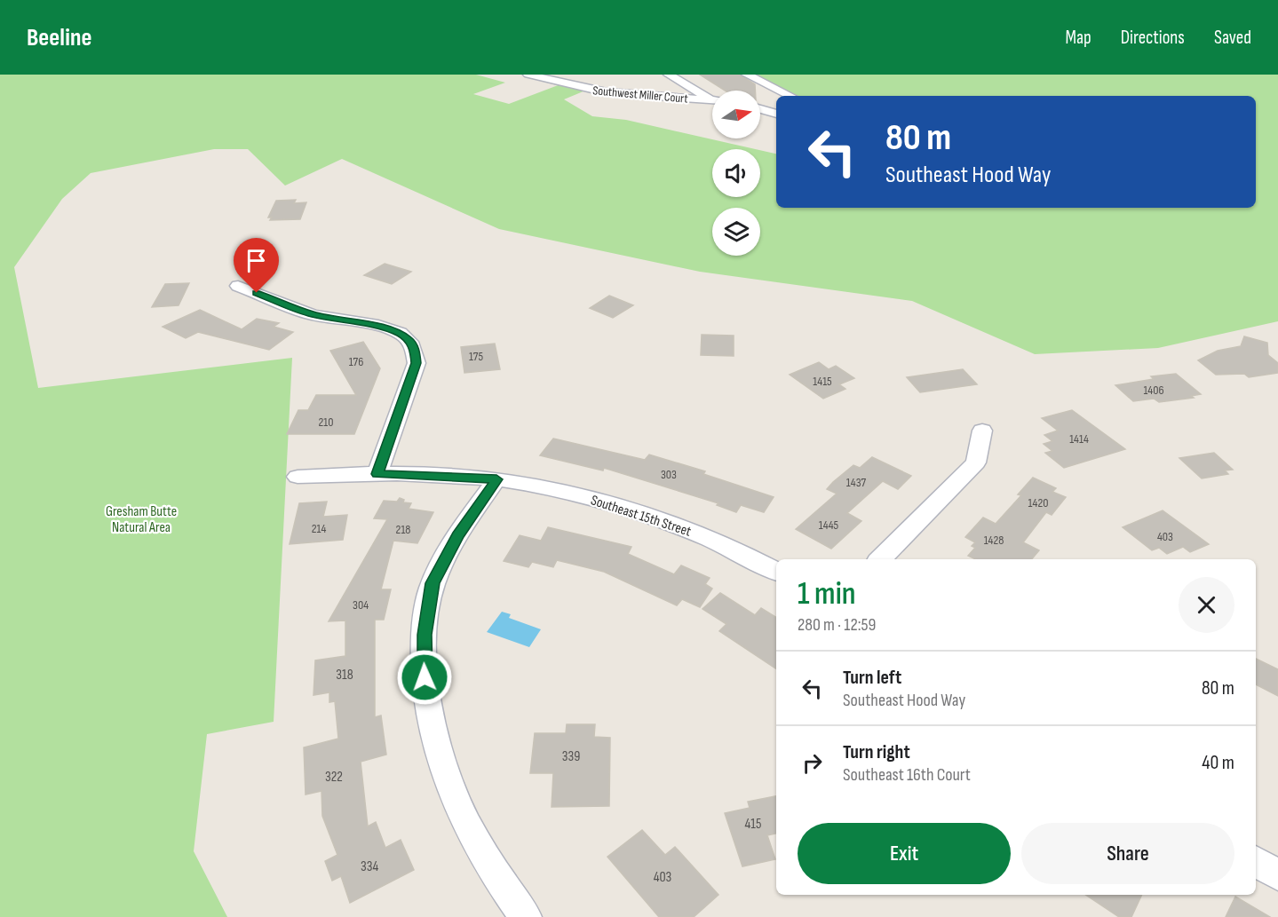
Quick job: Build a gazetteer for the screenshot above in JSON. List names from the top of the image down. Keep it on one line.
{"streets":{"street":["Southwest Miller Court","Southeast 15th Street"]},"parks":["Gresham Butte Natural Area"],"house_numbers":["175","176","1415","1406","210","1414","303","1437","1420","1445","214","218","403","1428","304","318","339","322","415","334","403"],"north":"right","page":{"header":"Beeline","nav":["Map","Directions","Saved"],"turn":["80 m","Southeast Hood Way"],"heading":["1 min","280 m · 12:59"],"list":[{"name":"Turn left","note":"Southeast Hood Way","value":"80 m"},{"name":"Turn right","note":"Southeast 16th Court","value":"40 m"}],"buttons":["Exit","Share"]}}
